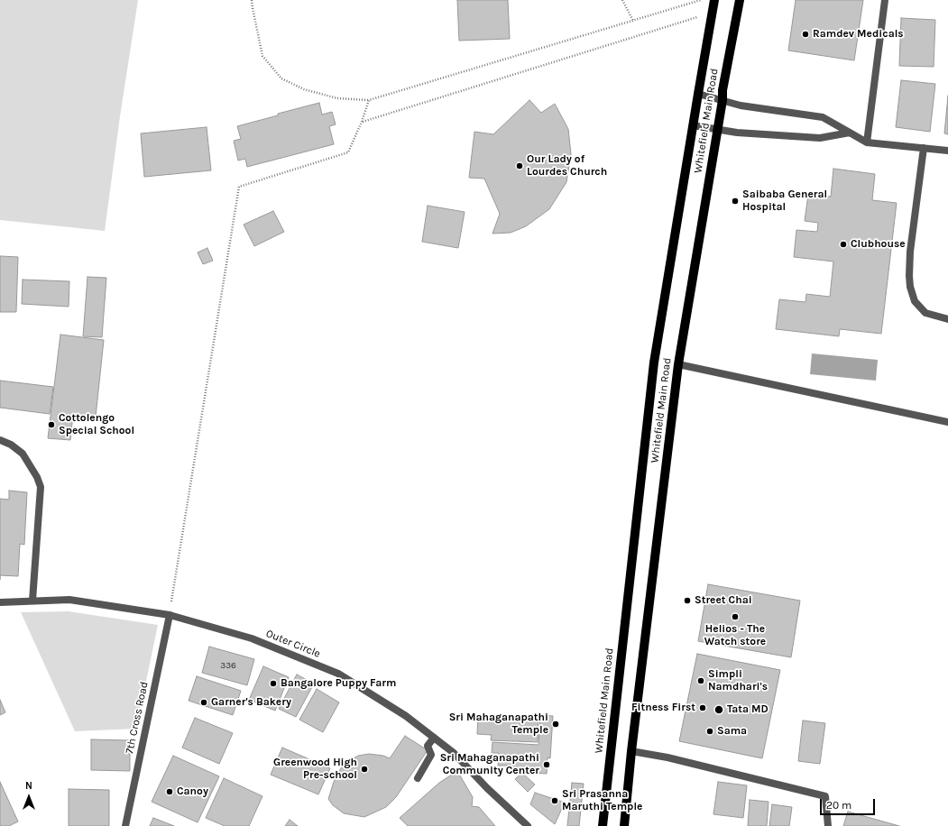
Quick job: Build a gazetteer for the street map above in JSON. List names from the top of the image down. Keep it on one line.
{"streets":{"main road":["Whitefield Main Road"],"street":["Outer Circle","7th Cross Road"]},"crossings":[["Outer Circle","7th Cross Road"]],"places":["Ramdev Medicals","Our Lady of Lourdes Church","Saibaba General Hospital","Clubhouse","Cottolengo Special School","Street Chai","Helios - The Watch store","Simpli Namdhari's","Bangalore Puppy Farm","Garner's Bakery","Fitness First","Tata MD","Sri Mahaganapathi Temple","Sama","Sri Mahaganapathi Community Center","Greenwood High Pre-school","Canoy","Sri Prasanna Maruthi Temple"],"house_numbers":["336"],"scale_bar":"20 m","north":"top"}
